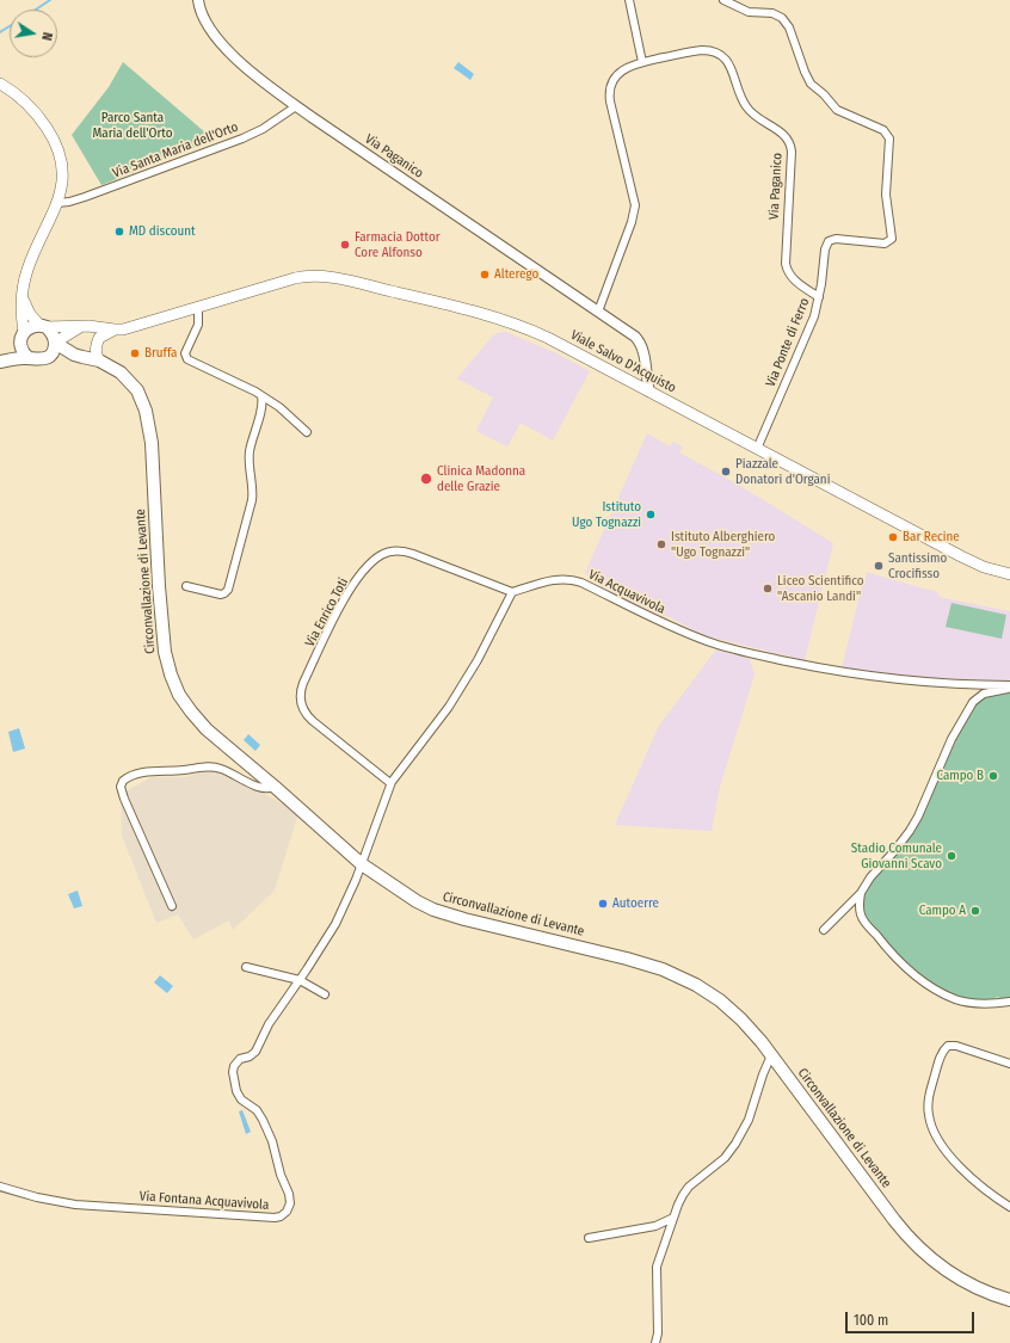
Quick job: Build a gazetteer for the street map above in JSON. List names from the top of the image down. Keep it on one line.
{"streets":{"main road":["Viale Salvo D'Acquisto","Circonvallazione di Levante"],"street":["Via Santa Maria dell'Orto","Via Paganico","Via Ponte di Ferro","Via Acquavivola","Via Enrico Toti","Via Fontana Acquavivola"]},"crossings":[["Via Santa Maria dell'Orto","Via Paganico"],["Via Paganico","Via Ponte di Ferro"],["Via Paganico","Viale Salvo D'Acquisto"],["Via Ponte di Ferro","Viale Salvo D'Acquisto"],["Viale Salvo D'Acquisto","Circonvallazione di Levante"],["Circonvallazione di Levante","Via Fontana Acquavivola"],["Via Acquavivola","Via Enrico Toti"]],"parks":["Parco Santa Maria dell'Orto"],"places":["MD discount","Farmacia Dottor Core Alfonso","Alterego","Bruffa","Piazzale Donatori d'Organi","Clinica Madonna delle Grazie","Istituto Ugo Tognazzi","Bar Recine","Istituto Alberghiero \"Ugo Tognazzi\"","Santissimo Crocifisso","Liceo Scientifico \"Ascanio Landi\"","Campo B","Stadio Comunale Giovanni Scavo","Autoerre","Campo A"],"scale_bar":"100 m","north":"right"}
